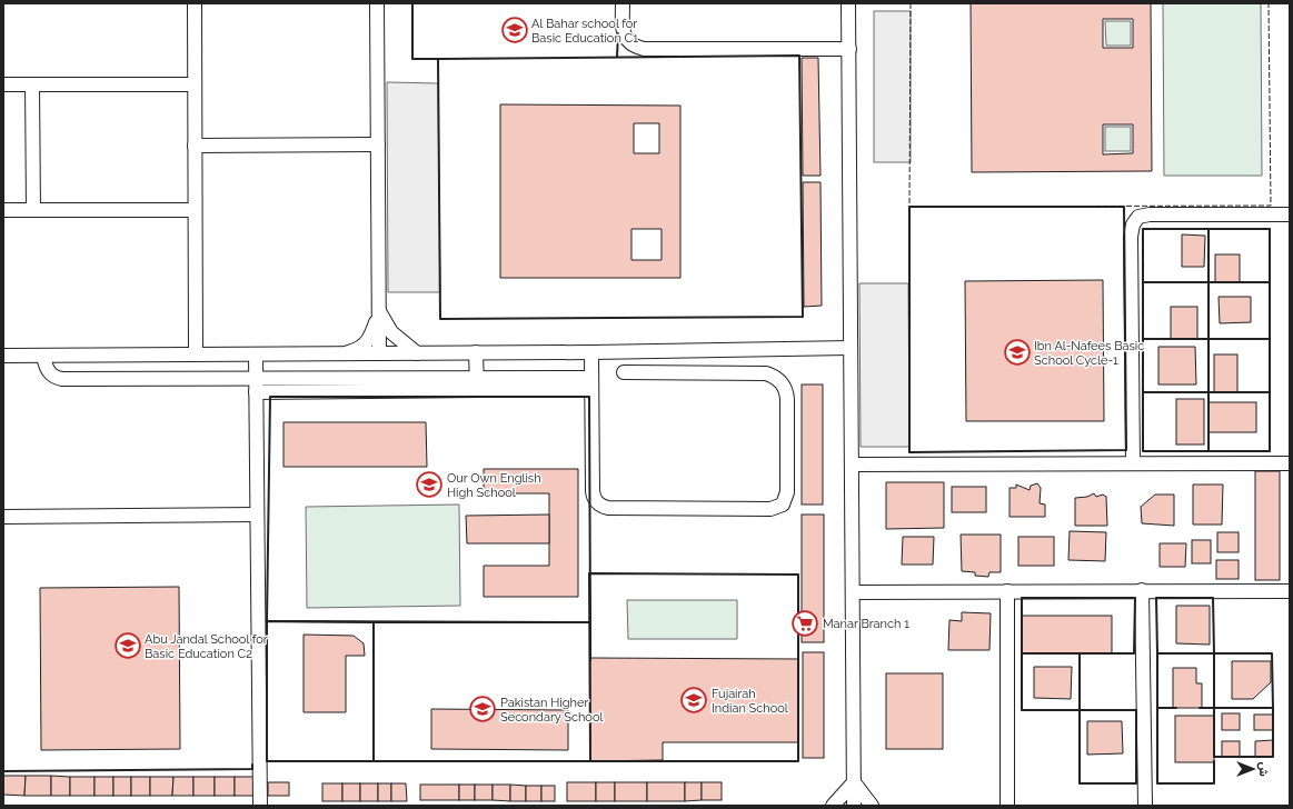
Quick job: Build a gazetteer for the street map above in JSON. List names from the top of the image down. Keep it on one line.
{"places":{"school or university":["Al Bahar school for Basic Education C1","Ibn Al-Nafees Basic School Cycle-1","Our Own English High School","Abu Jandal School for Basic Education C2","Fujairah Indian School","Pakistan Higher Secondary School"],"supermarket":["Manar Branch 1"]},"north":"right"}
